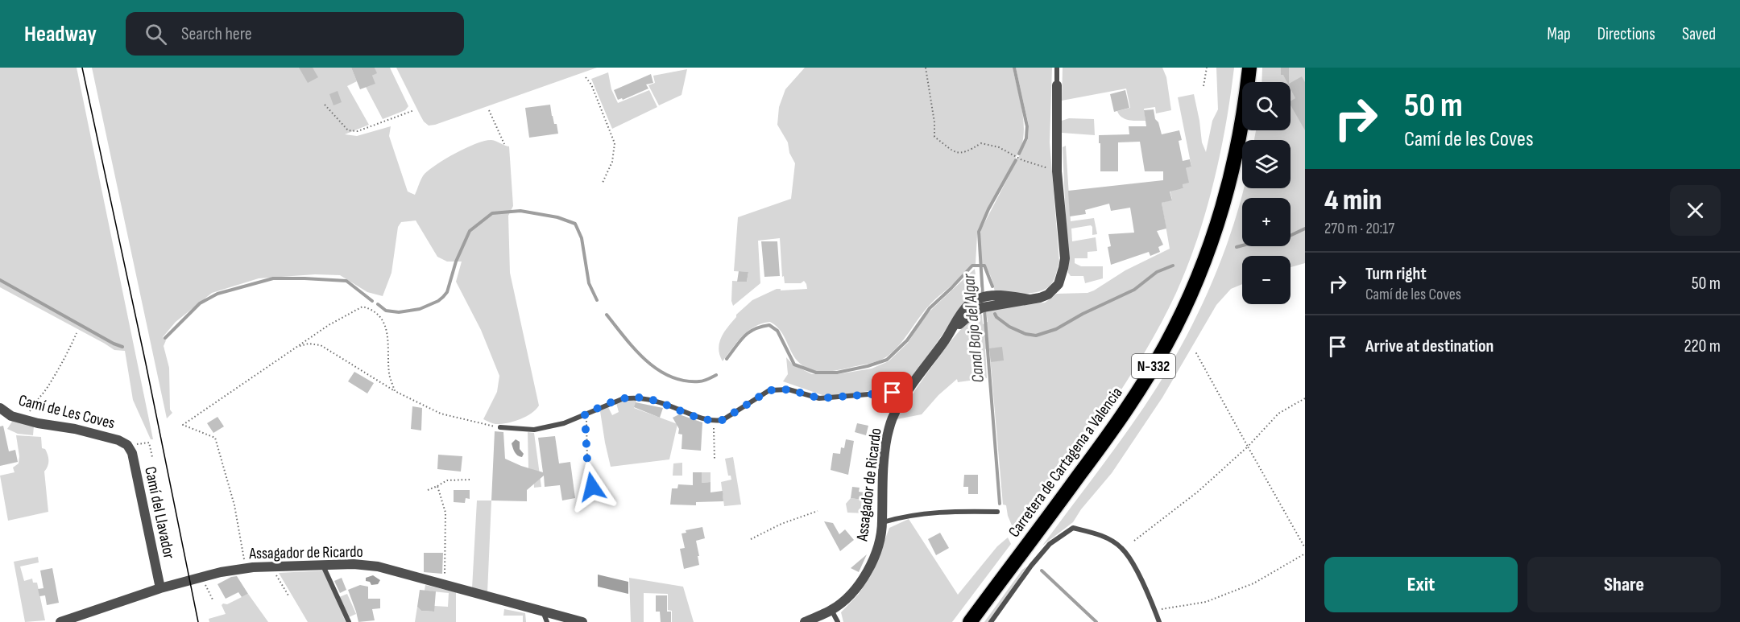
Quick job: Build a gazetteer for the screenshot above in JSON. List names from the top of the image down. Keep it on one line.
{"streets":{"highway":["N-332","Carretera de Cartagena a Valencia"],"street":["Camí de Les Coves","Assagador de Ricardo","Camí del Llavador"]},"crossings":[["Camí de Les Coves","Camí del Llavador"],["Assagador de Ricardo","Camí del Llavador"]],"water":["Canal Bajo del Algar"],"page":{"header":"Headway","search":"Search here","nav":["Map","Directions","Saved"],"turn":["50 m","Camí de les Coves"],"map_buttons":["+","−"],"heading":["4 min","270 m · 20:17"],"list":[{"name":"Turn right","note":"Camí de les Coves","value":"50 m"},{"name":"Arrive at destination","value":"220 m"}],"buttons":["Exit","Share"]}}
